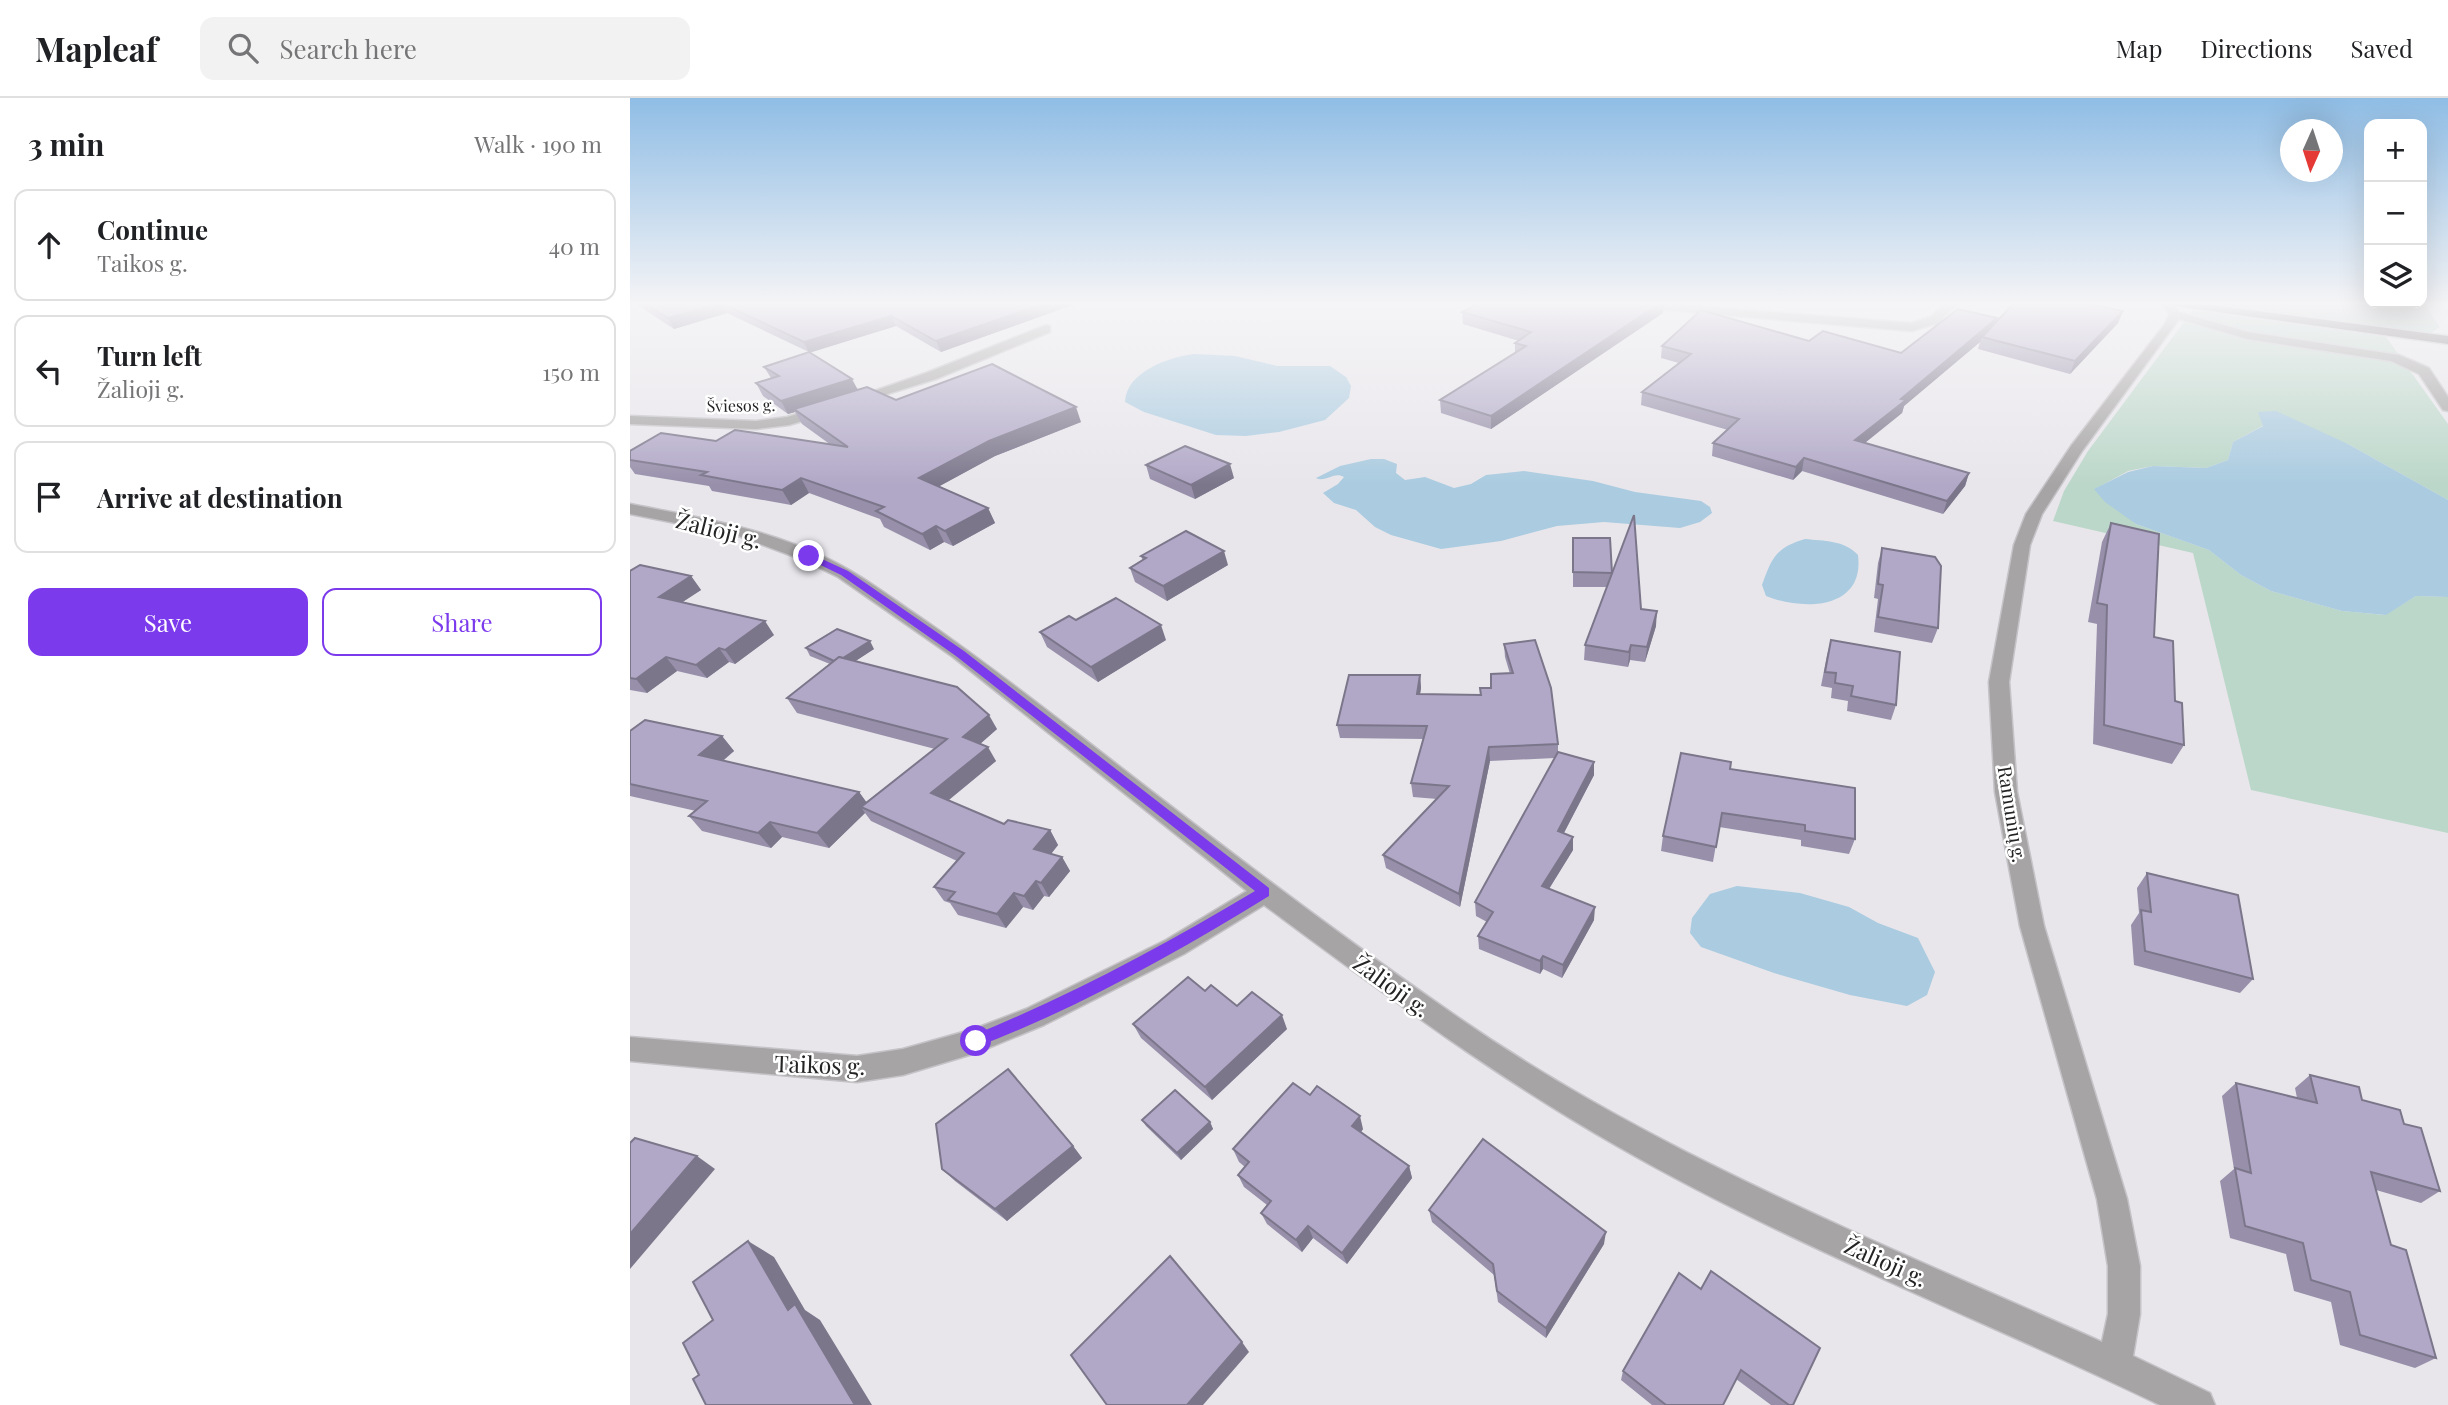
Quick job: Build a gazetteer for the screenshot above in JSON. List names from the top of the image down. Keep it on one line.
{"streets":{"street":["Šviesos g.","Žalioji g.","Ramunių g.","Taikos g."]},"crossings":[["Žalioji g.","Ramunių g."],["Žalioji g.","Taikos g."]],"north":"bottom","page":{"header":"Mapleaf","search":"Search here","nav":["Map","Directions","Saved"],"heading":["3 min","Walk · 190 m"],"map_buttons":["+","−"],"list":[["Continue","Taikos g.","40 m"],["Turn left","Žalioji g.","150 m"],"Arrive at destination"],"buttons":["Save","Share"]}}
